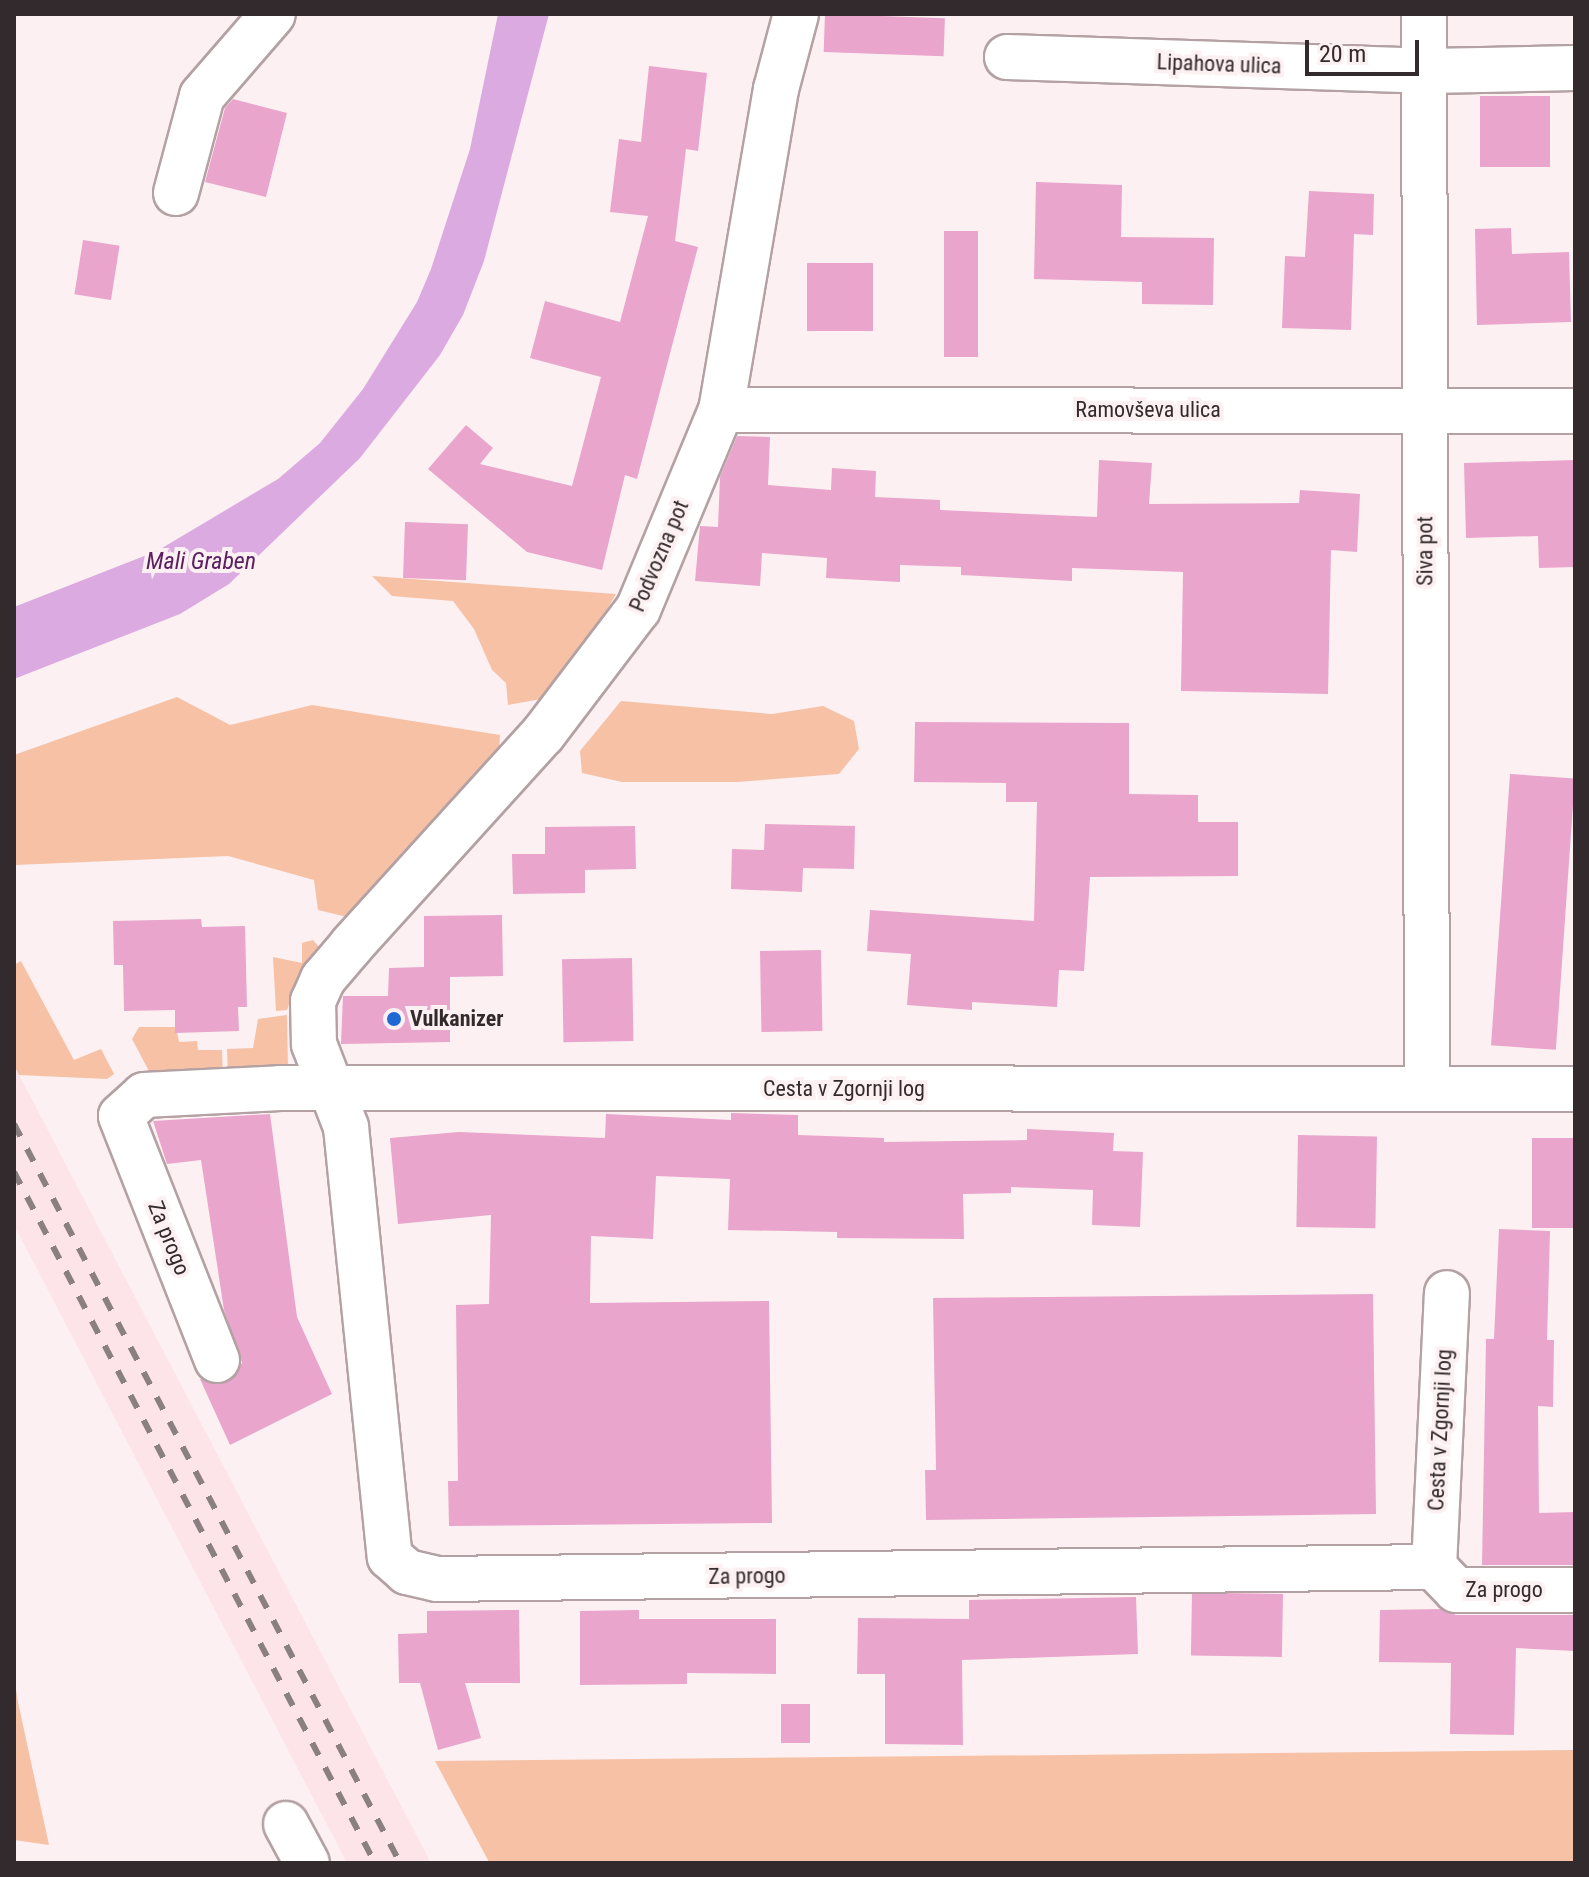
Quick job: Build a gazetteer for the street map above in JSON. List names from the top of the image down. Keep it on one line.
{"streets":{"street":["Lipahova ulica","Ramovševa ulica","Siva pot","Podvozna pot","Cesta v Zgornji log","Za progo"]},"crossings":[["Lipahova ulica","Siva pot"],["Ramovševa ulica","Siva pot"],["Ramovševa ulica","Podvozna pot"],["Siva pot","Cesta v Zgornji log"],["Podvozna pot","Cesta v Zgornji log"],["Podvozna pot","Za progo"],["Cesta v Zgornji log","Za progo"]],"water":["Mali Graben"],"places":["Vulkanizer"],"scale_bar":"20 m"}
